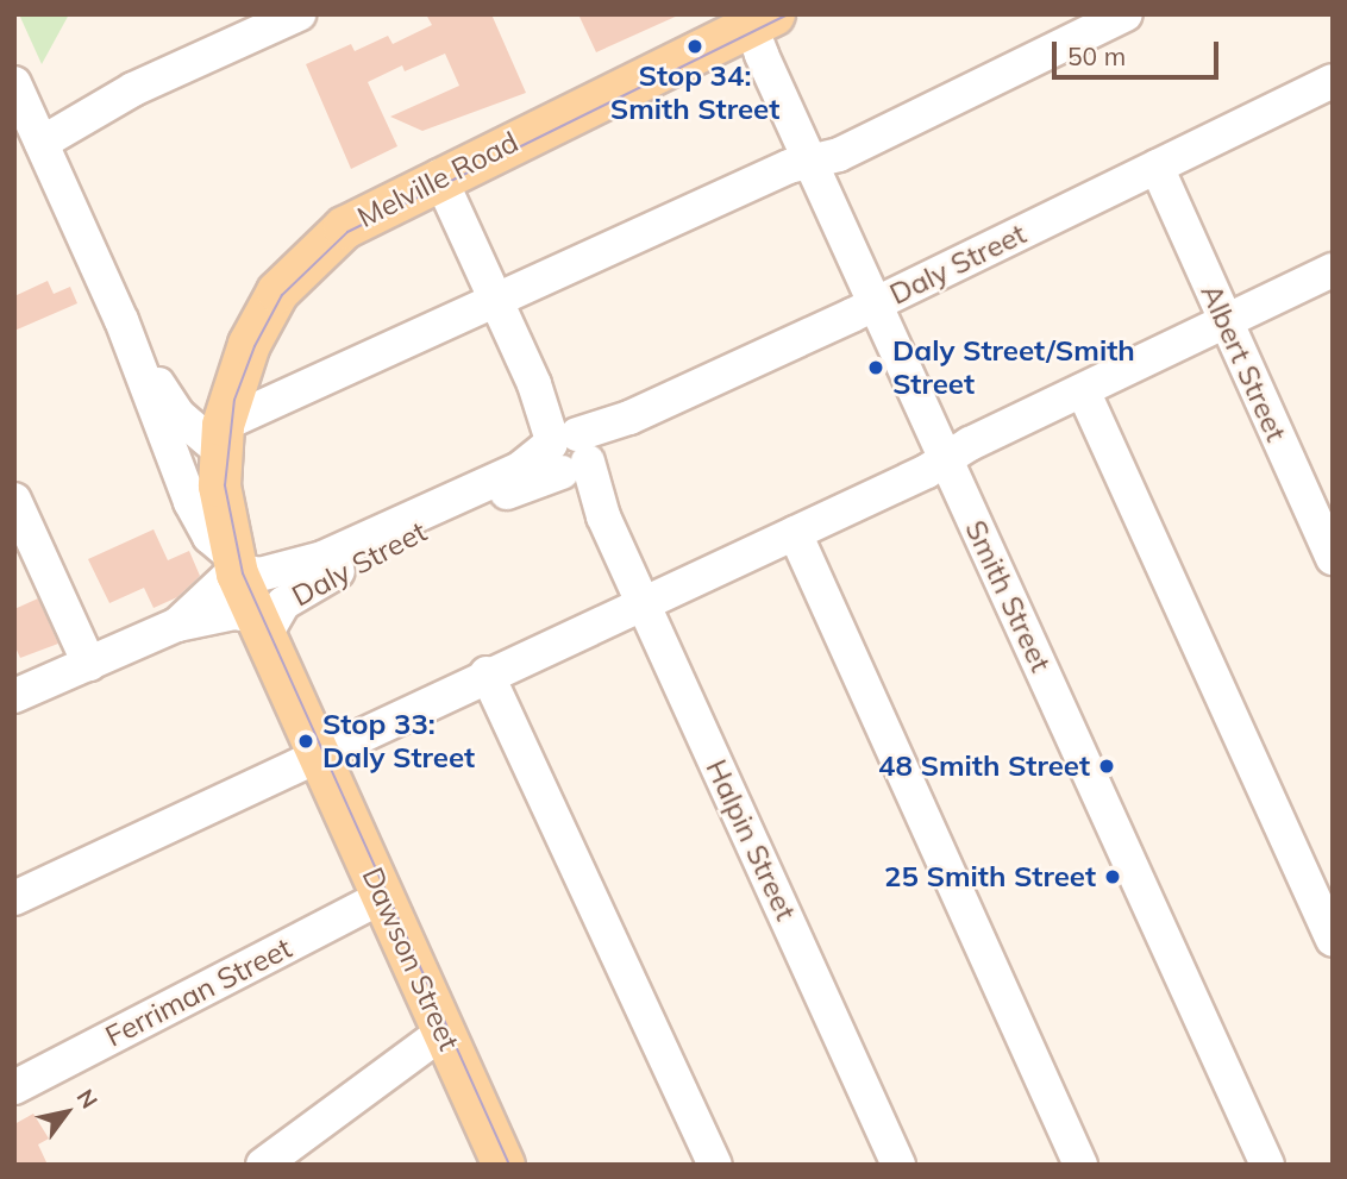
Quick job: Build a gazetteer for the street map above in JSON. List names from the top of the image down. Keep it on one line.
{"streets":{"main road":["Melville Road","Dawson Street"],"street":["Daly Street","Albert Street","Smith Street","Halpin Street","Ferriman Street"]},"crossings":[["Melville Road","Daly Street"],["Melville Road","Smith Street"],["Melville Road","Halpin Street"],["Daly Street","Albert Street"],["Daly Street","Smith Street"],["Daly Street","Halpin Street"],["Daly Street","Dawson Street"],["Dawson Street","Ferriman Street"]],"places":["Stop 34: Smith Street","Daly Street/Smith Street","Stop 33: Daly Street","48 Smith Street","25 Smith Street"],"scale_bar":"50 m","north":"top right"}
